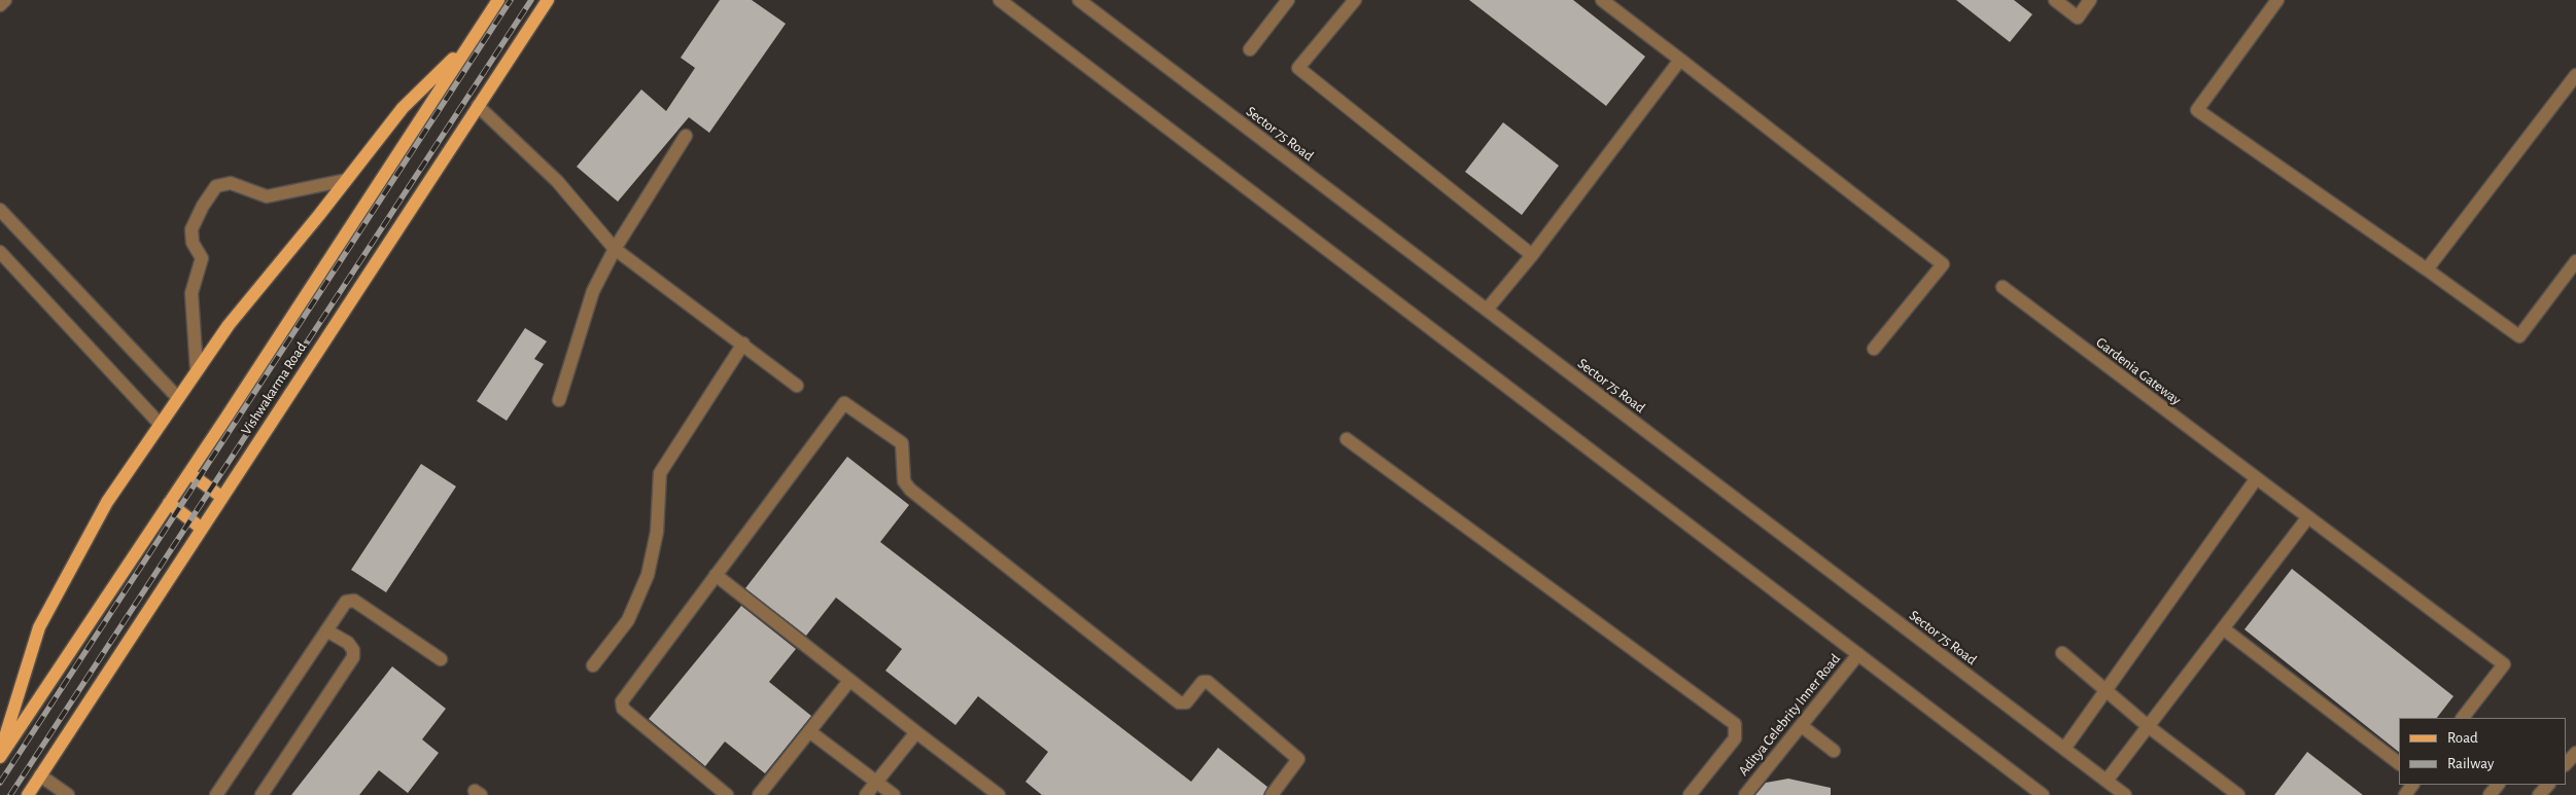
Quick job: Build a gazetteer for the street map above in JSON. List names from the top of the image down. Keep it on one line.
{"streets":{"main road":["Vishwakarma Road"],"street":["Sector 75 Road","Gardenia Gateway","Aditya Celebrity Inner Road"]},"legend":["Road","Railway"]}
